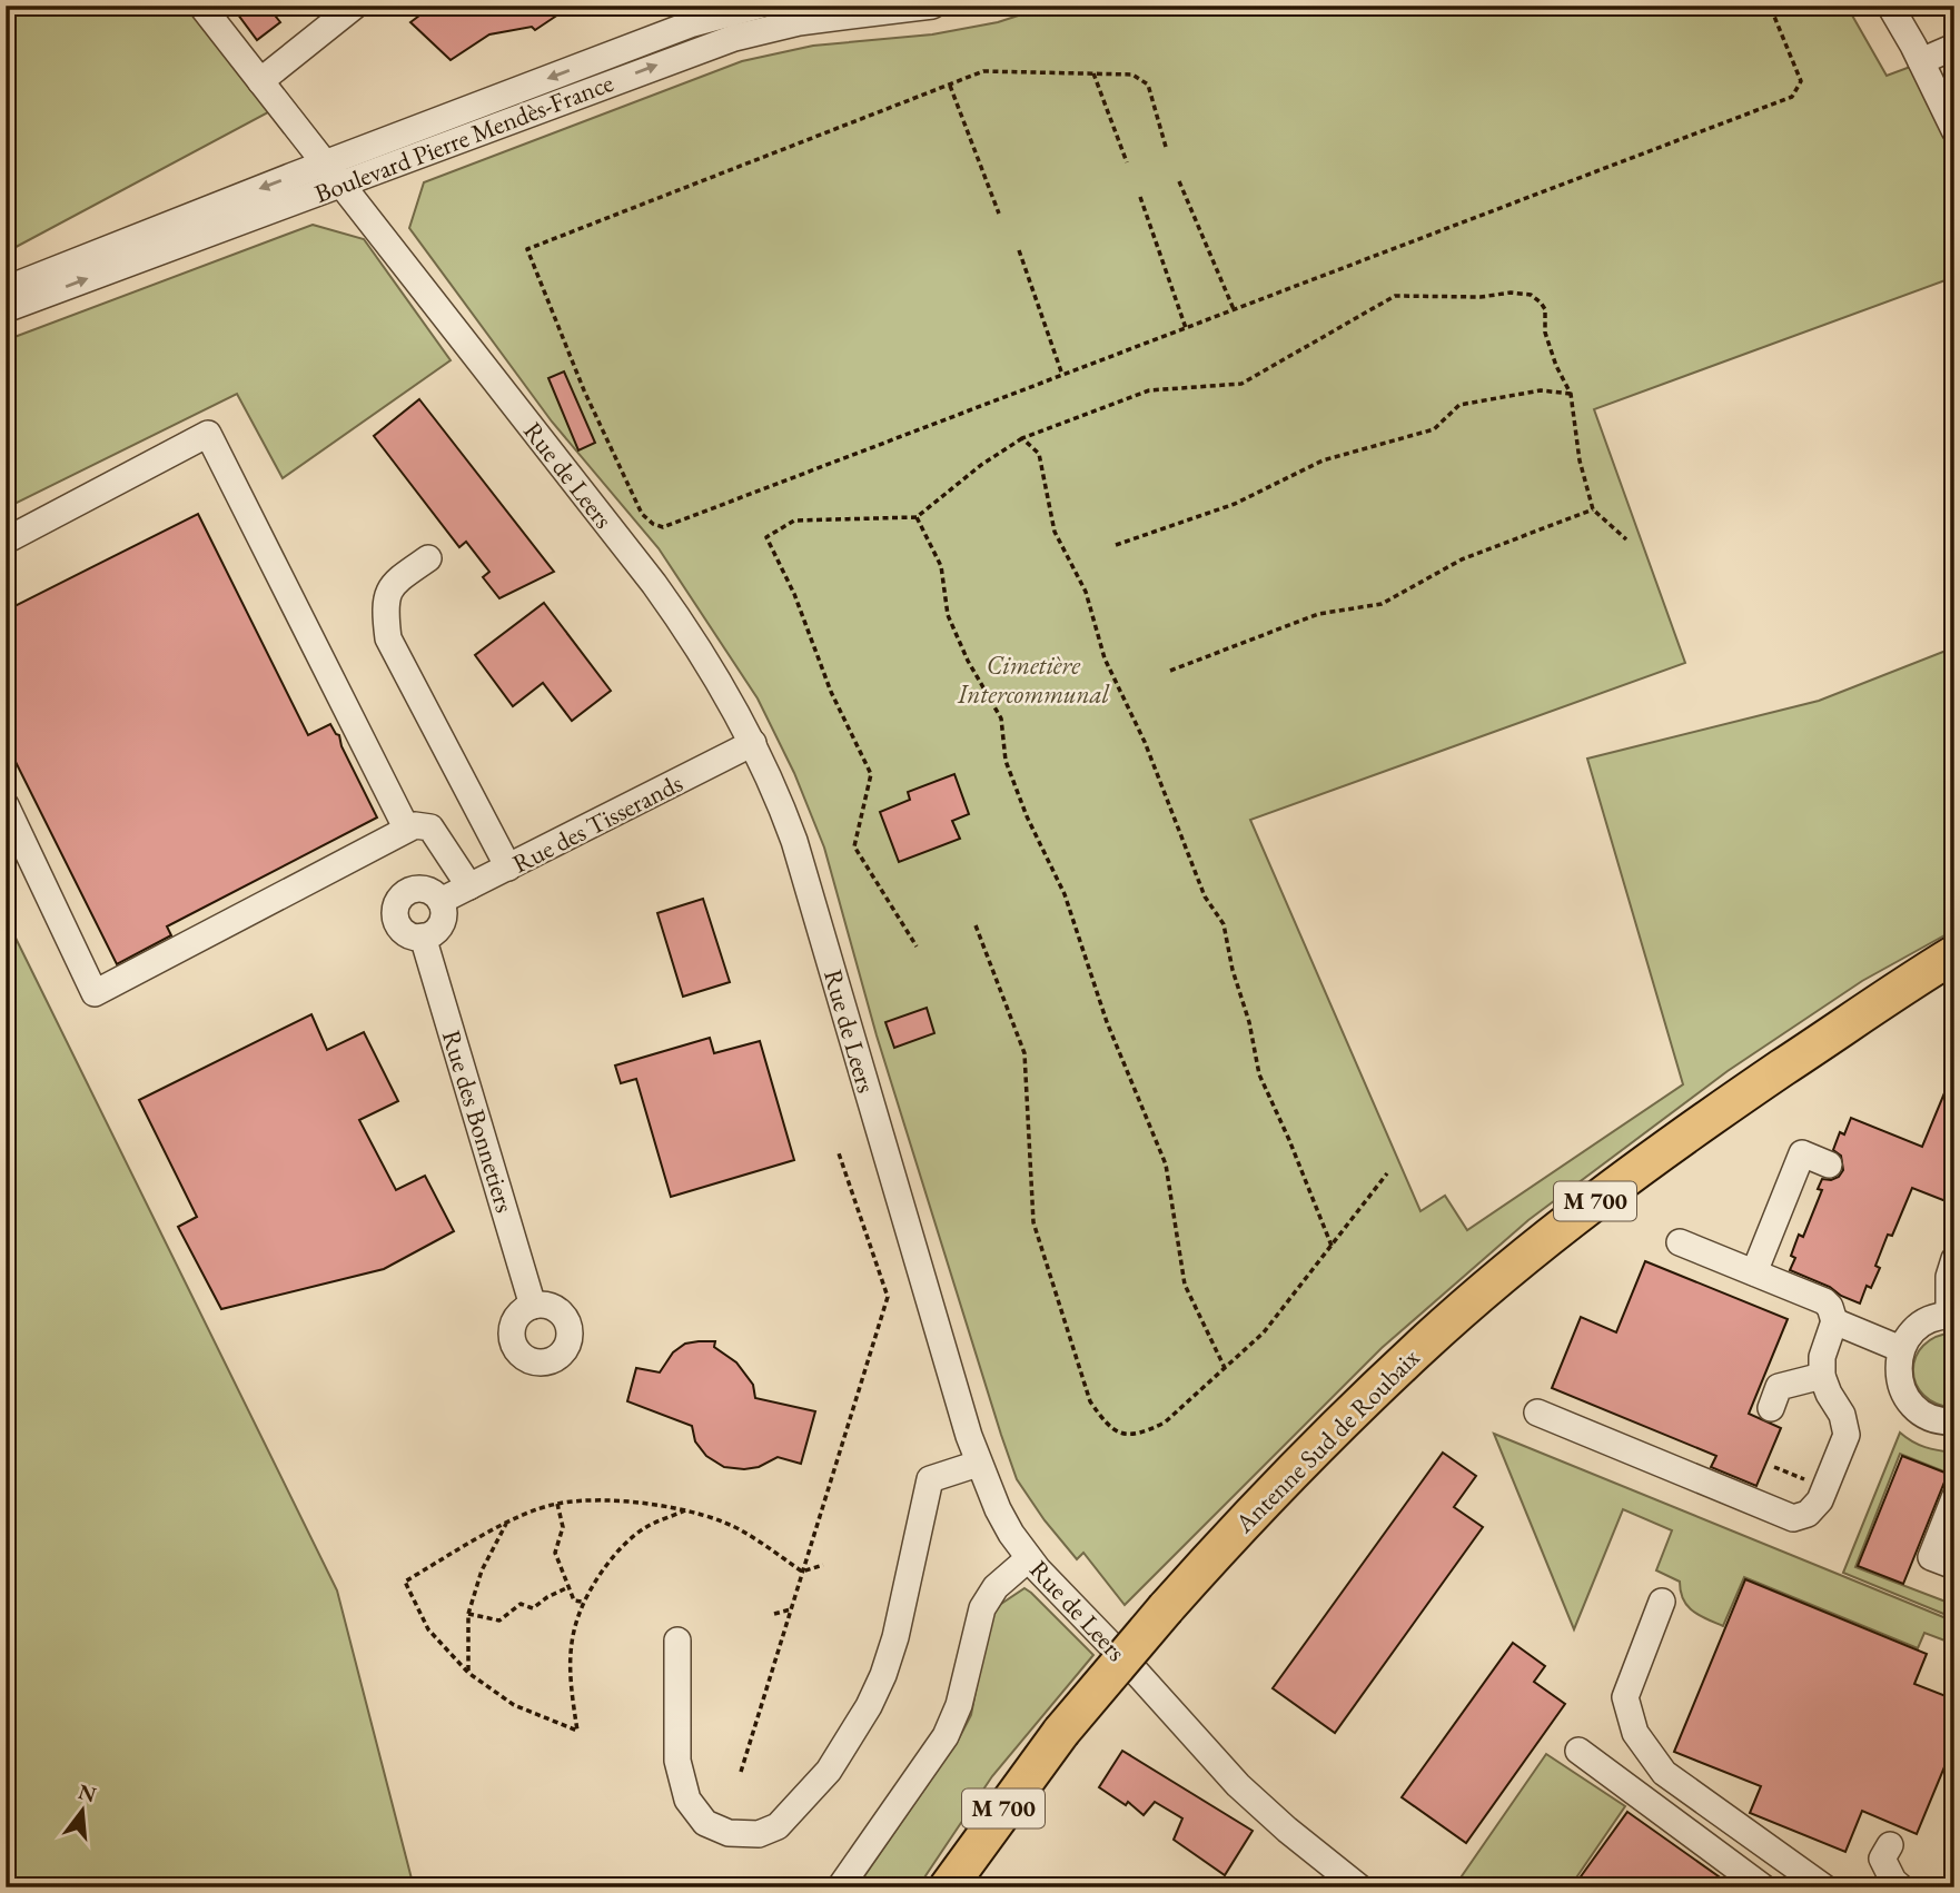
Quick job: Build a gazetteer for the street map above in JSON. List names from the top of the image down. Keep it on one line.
{"streets":{"highway":["M 700","Antenne Sud de Roubaix"],"street":["Boulevard Pierre Mendès-France","Rue de Leers","Rue des Tisserands","Rue des Bonnetiers"]},"crossings":[["Boulevard Pierre Mendès-France","Rue de Leers"],["Rue de Leers","Rue des Tisserands"],["Rue des Tisserands","Rue des Bonnetiers"]],"parks":["Cimetière Intercommunal"],"north":"top"}
